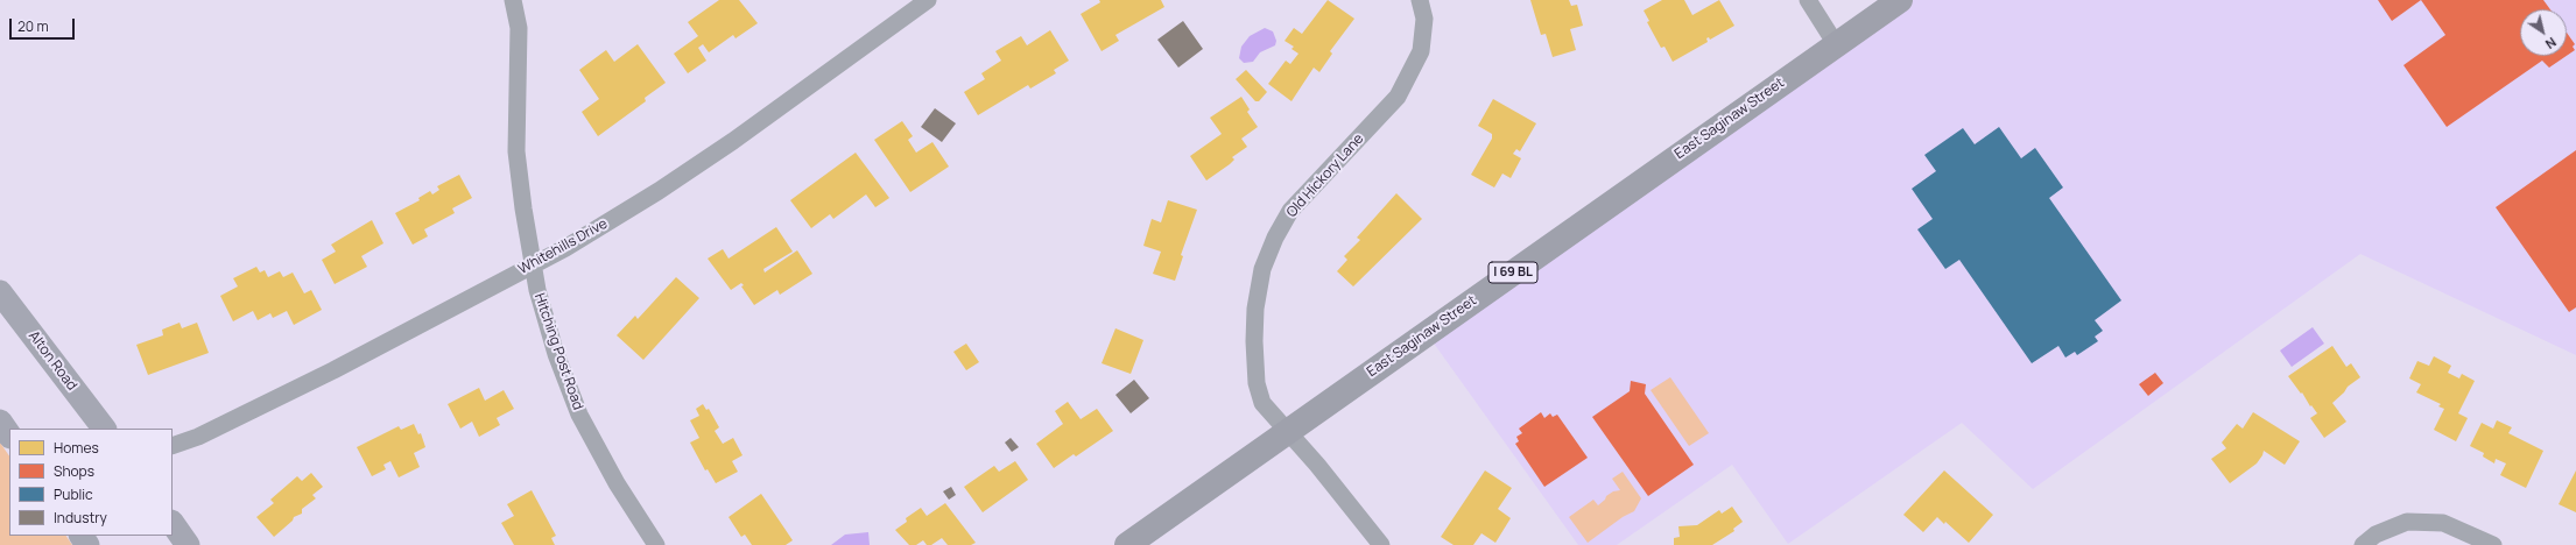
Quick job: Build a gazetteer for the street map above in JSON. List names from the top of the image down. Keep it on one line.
{"streets":{"main road":["East Saginaw Street","I 69 BL"],"street":["Old Hickory Lane","Whitehills Drive","Hitching Post Road","Alton Road"]},"crossings":[["East Saginaw Street","Old Hickory Lane"],["Whitehills Drive","Hitching Post Road"]],"legend":["Homes","Shops","Public","Industry"],"scale_bar":"20 m","north":"bottom right"}
